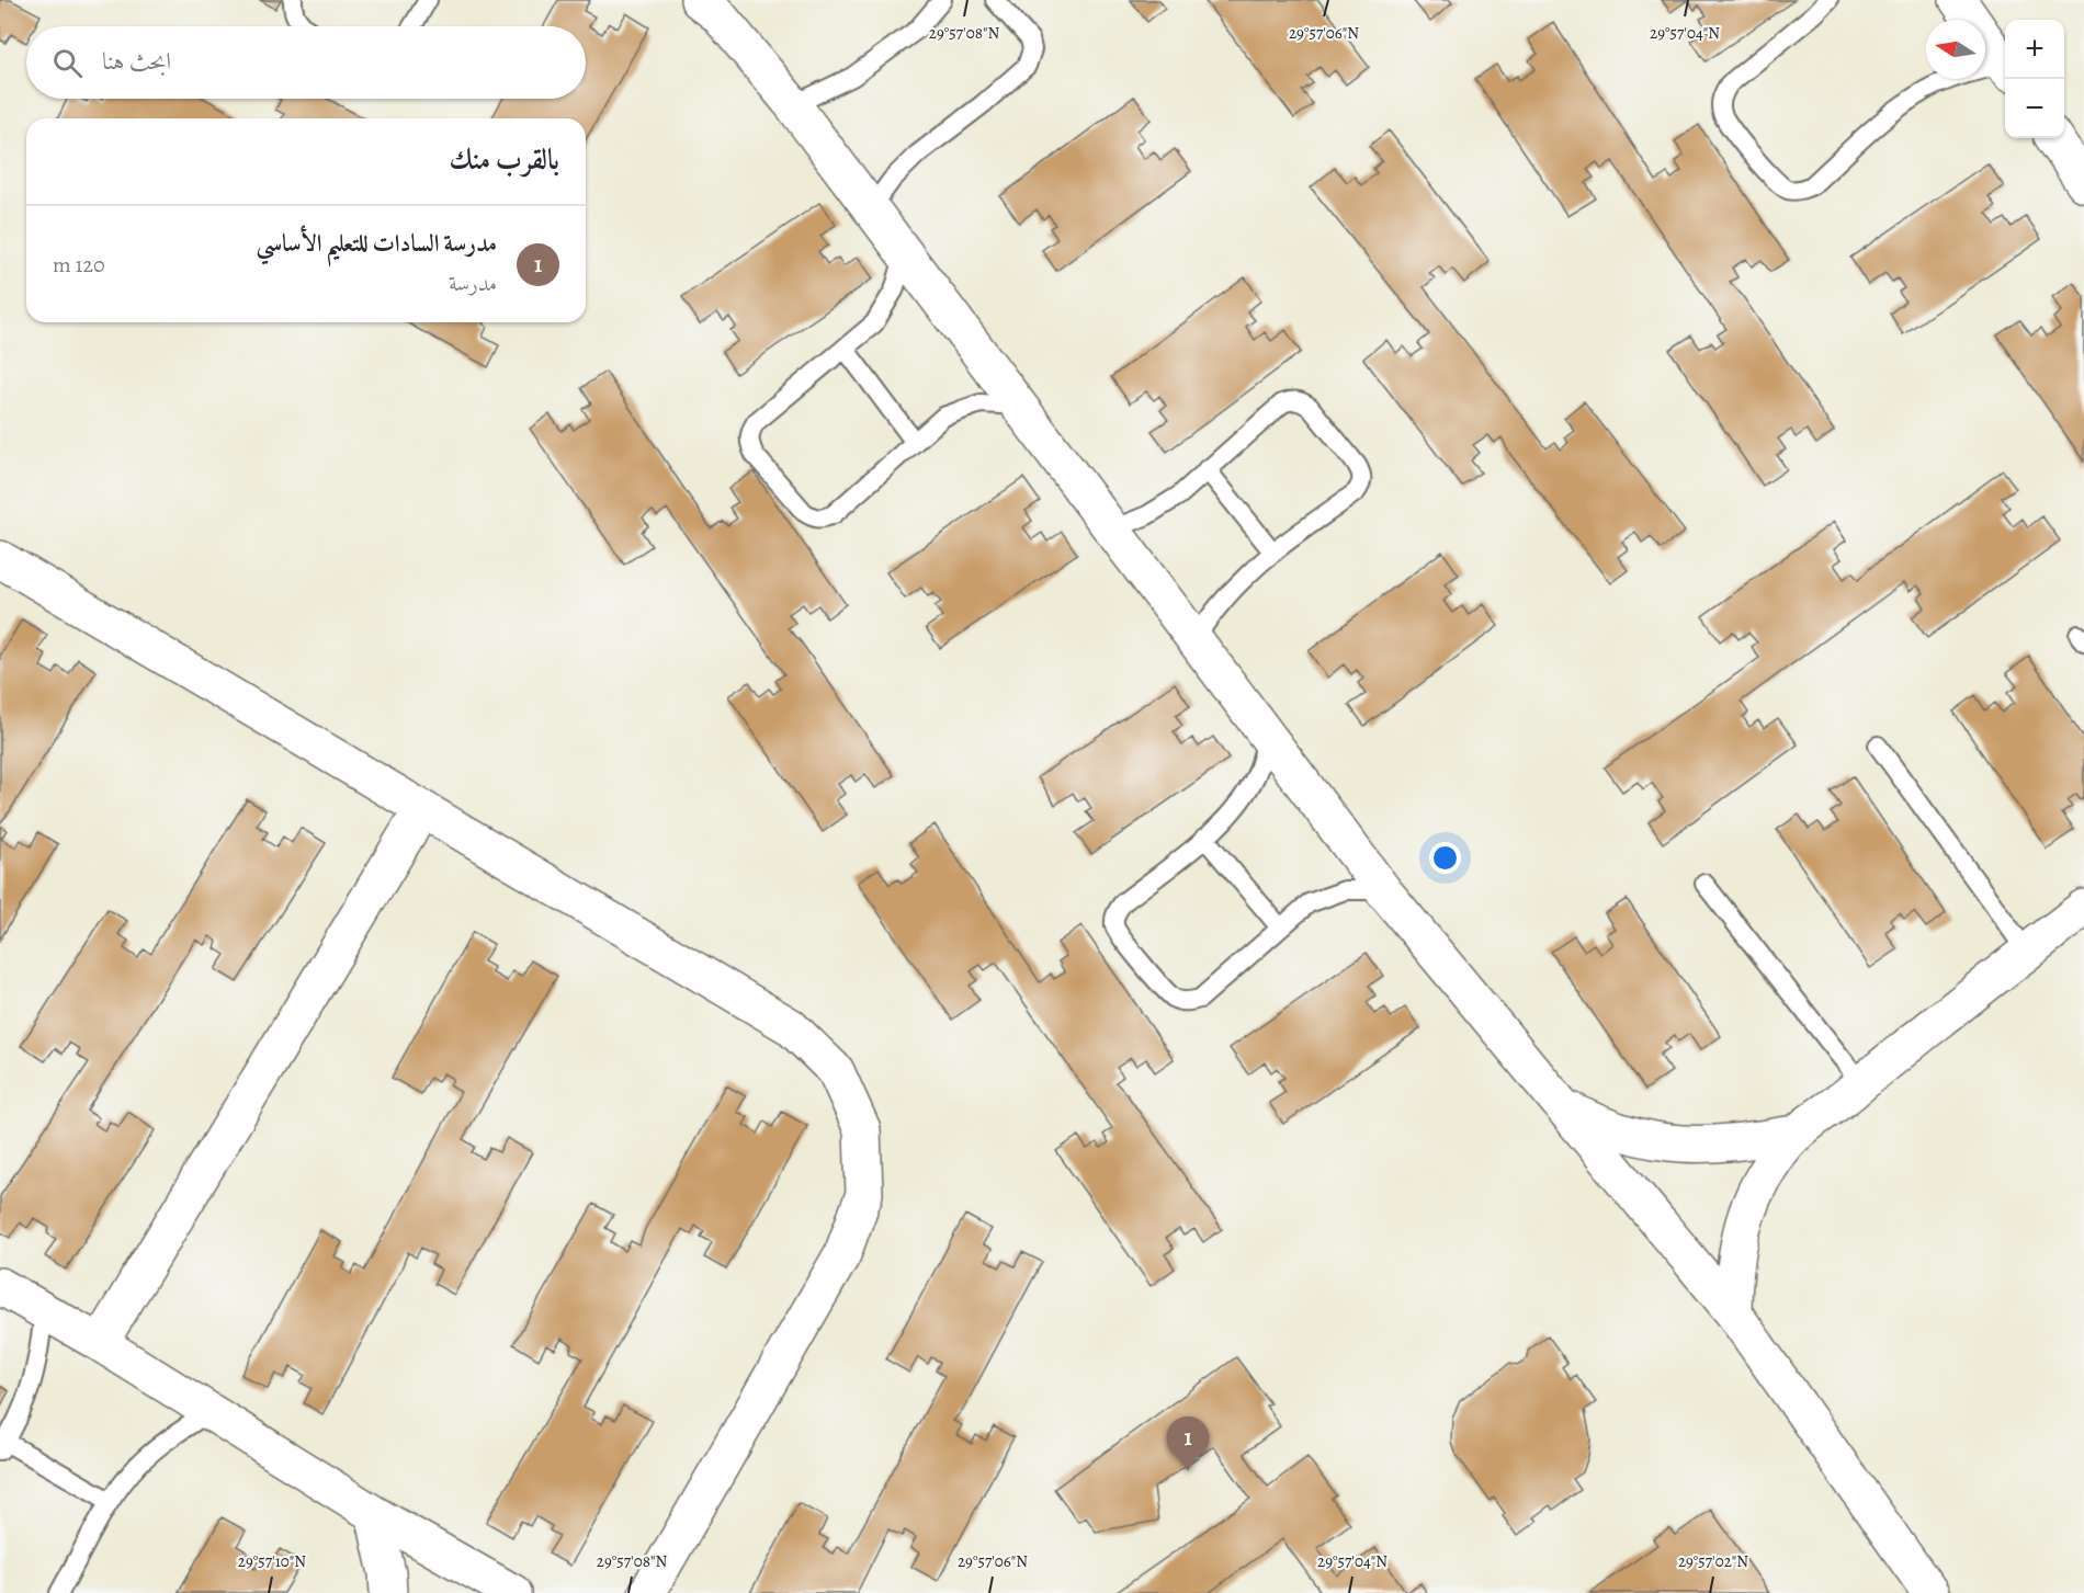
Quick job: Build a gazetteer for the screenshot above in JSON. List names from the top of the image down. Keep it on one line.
{"north":"left","page":{"map_buttons":["+","−"],"search":"ابحث هنا","heading":"بالقرب منك","list":[{"mark":"1","name":"مدرسة السادات للتعليم الأساسي","note":"مدرسة","value":"120 m"}],"pins":"1"},"coordinates":["29°57'08\"N","29°57'06\"N","29°57'04\"N","29°57'10\"N","29°57'02\"N"]}
